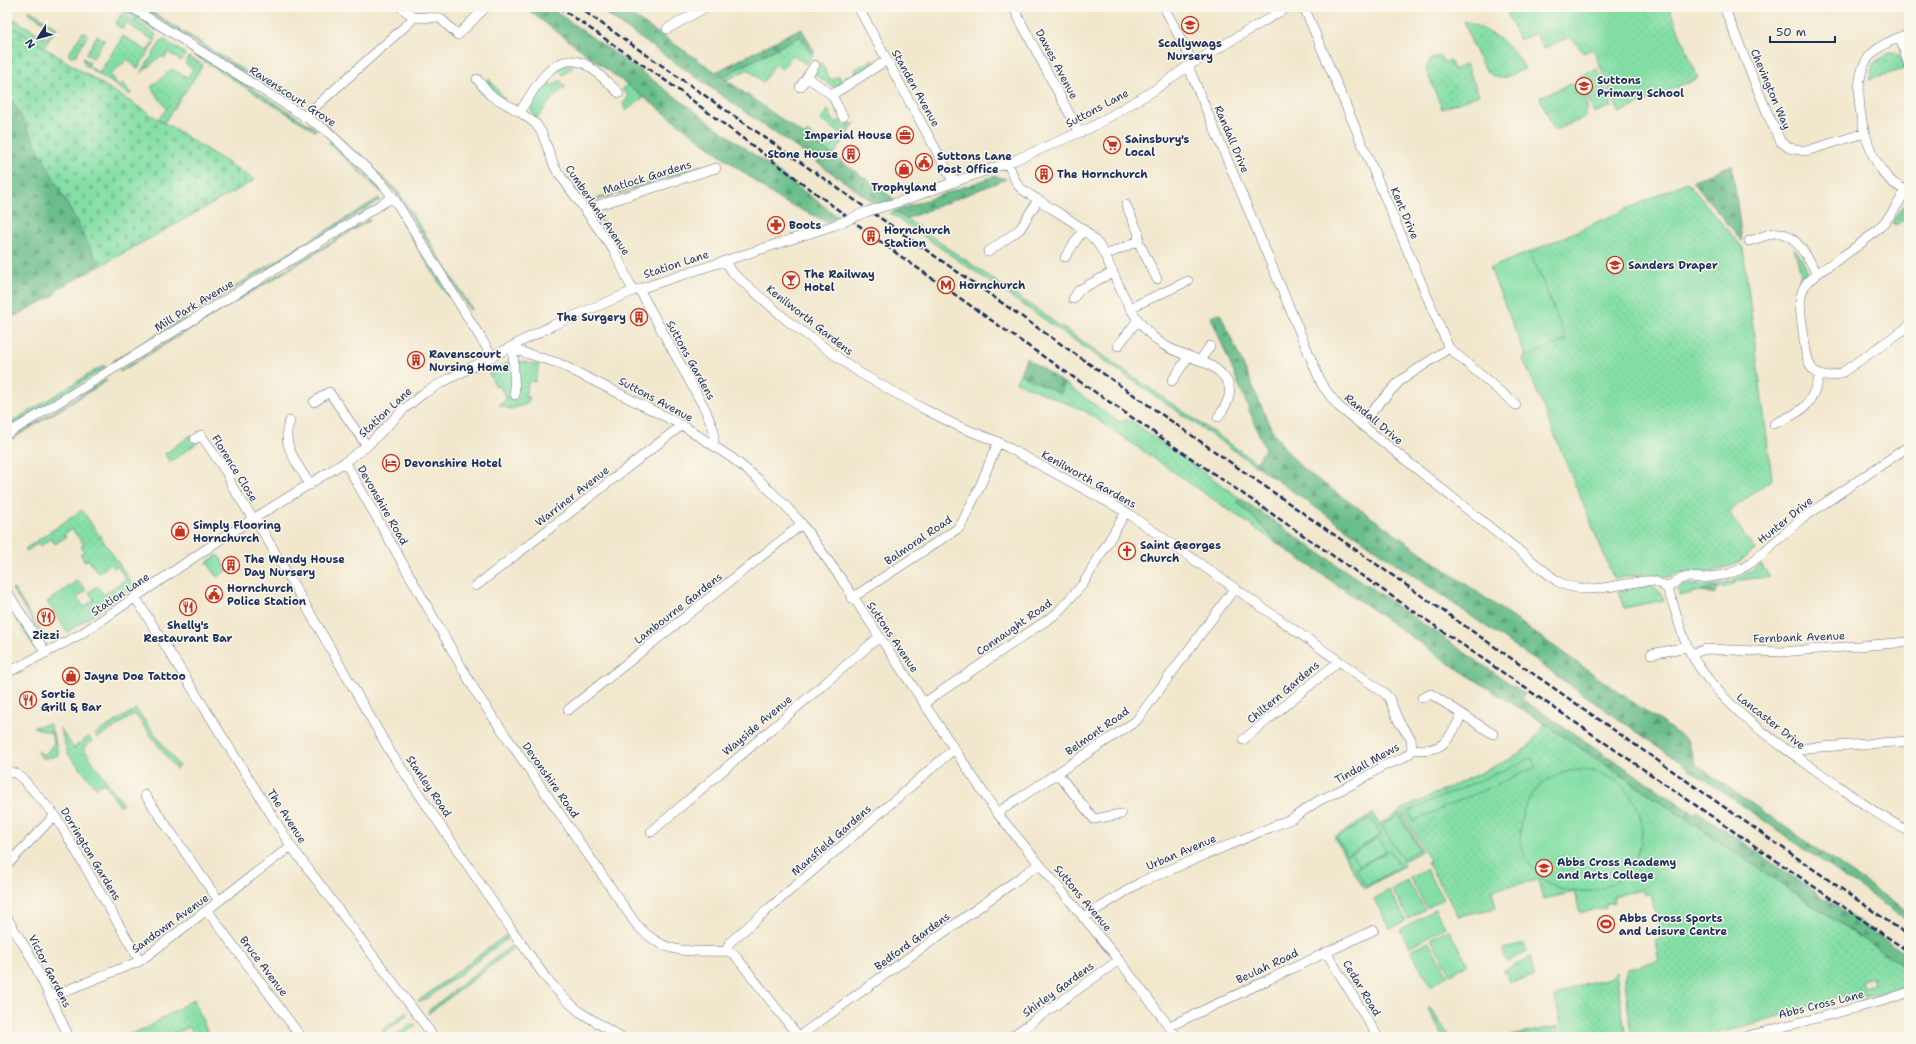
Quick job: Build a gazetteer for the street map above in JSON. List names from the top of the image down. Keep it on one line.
{"streets":{"street":["Dawes Avenue","Standen Avenue","Chevington Way","Ravenscourt Grove","Suttons Lane","Randall Drive","Matlock Gardens","Cumberland Avenue","Kent Drive","Station Lane","Mill Park Avenue","Kenilworth Gardens","Suttons Gardens","Suttons Avenue","Florence Close","Warriner Avenue","Devonshire Road","Hunter Drive","Balmoral Road","Lambourne Gardens","Connaught Road","Fernbank Avenue","Chiltern Gardens","Lancaster Drive","Wayside Avenue","Belmont Road","Tindall Mews","Stanley Road","The Avenue","Mansfield Gardens","Urban Avenue","Dorrington Gardens","Sandown Avenue","Bedford Gardens","Bruce Avenue","Beulah Road","Victor Gardens","Cedar Road","Shirley Gardens","Abbs Cross Lane"]},"crossings":[["Dawes Avenue","Suttons Lane"],["Standen Avenue","Suttons Lane"],["Ravenscourt Grove","Station Lane"],["Ravenscourt Grove","Mill Park Avenue"],["Suttons Lane","Randall Drive"],["Suttons Lane","Station Lane"],["Randall Drive","Hunter Drive"],["Randall Drive","Lancaster Drive"],["Matlock Gardens","Cumberland Avenue"],["Cumberland Avenue","Station Lane"],["Cumberland Avenue","Suttons Gardens"],["Station Lane","Kenilworth Gardens"],["Station Lane","Suttons Gardens"],["Station Lane","Suttons Avenue"],["Station Lane","Florence Close"],["Station Lane","Devonshire Road"],["Station Lane","Stanley Road"],["Station Lane","The Avenue"],["Kenilworth Gardens","Balmoral Road"],["Kenilworth Gardens","Connaught Road"],["Kenilworth Gardens","Chiltern Gardens"],["Kenilworth Gardens","Belmont Road"],["Kenilworth Gardens","Tindall Mews"],["Suttons Gardens","Suttons Avenue"],["Suttons Avenue","Warriner Avenue"],["Suttons Avenue","Balmoral Road"],["Suttons Avenue","Lambourne Gardens"],["Suttons Avenue","Connaught Road"],["Suttons Avenue","Wayside Avenue"],["Suttons Avenue","Belmont Road"],["Suttons Avenue","Mansfield Gardens"],["Suttons Avenue","Urban Avenue"],["Suttons Avenue","Bedford Gardens"],["Suttons Avenue","Beulah Road"],["Suttons Avenue","Shirley Gardens"],["Florence Close","Stanley Road"],["Devonshire Road","Mansfield Gardens"],["Hunter Drive","Lancaster Drive"],["Fernbank Avenue","Lancaster Drive"],["Tindall Mews","Urban Avenue"],["The Avenue","Sandown Avenue"],["Dorrington Gardens","Sandown Avenue"],["Sandown Avenue","Bruce Avenue"],["Sandown Avenue","Victor Gardens"],["Beulah Road","Cedar Road"]],"places":{"school or university":["Scallywags Nursery","Suttons Primary School","Sanders Draper","Abbs Cross Academy and Arts College"],"office":["Imperial House"],"supermarket":["Sainsbury's Local"],"building":["Stone House","The Hornchurch","Hornchurch Station","The Surgery","Ravenscourt Nursing Home","The Wendy House Day Nursery"],"public building":["Suttons Lane Post Office","Hornchurch Police Station"],"shop":["Trophyland","Simply Flooring Hornchurch","Jayne Doe Tattoo"],"pharmacy":["Boots"],"bar":["The Railway Hotel"],"metro station":["Hornchurch"],"hotel":["Devonshire Hotel"],"church":["Saint Georges Church"],"restaurant":["Shelly's Restaurant Bar","Zizzi","Sortie Grill & Bar"],"sports":["Abbs Cross Sports and Leisure Centre"]},"scale_bar":"50 m","north":"bottom left"}
